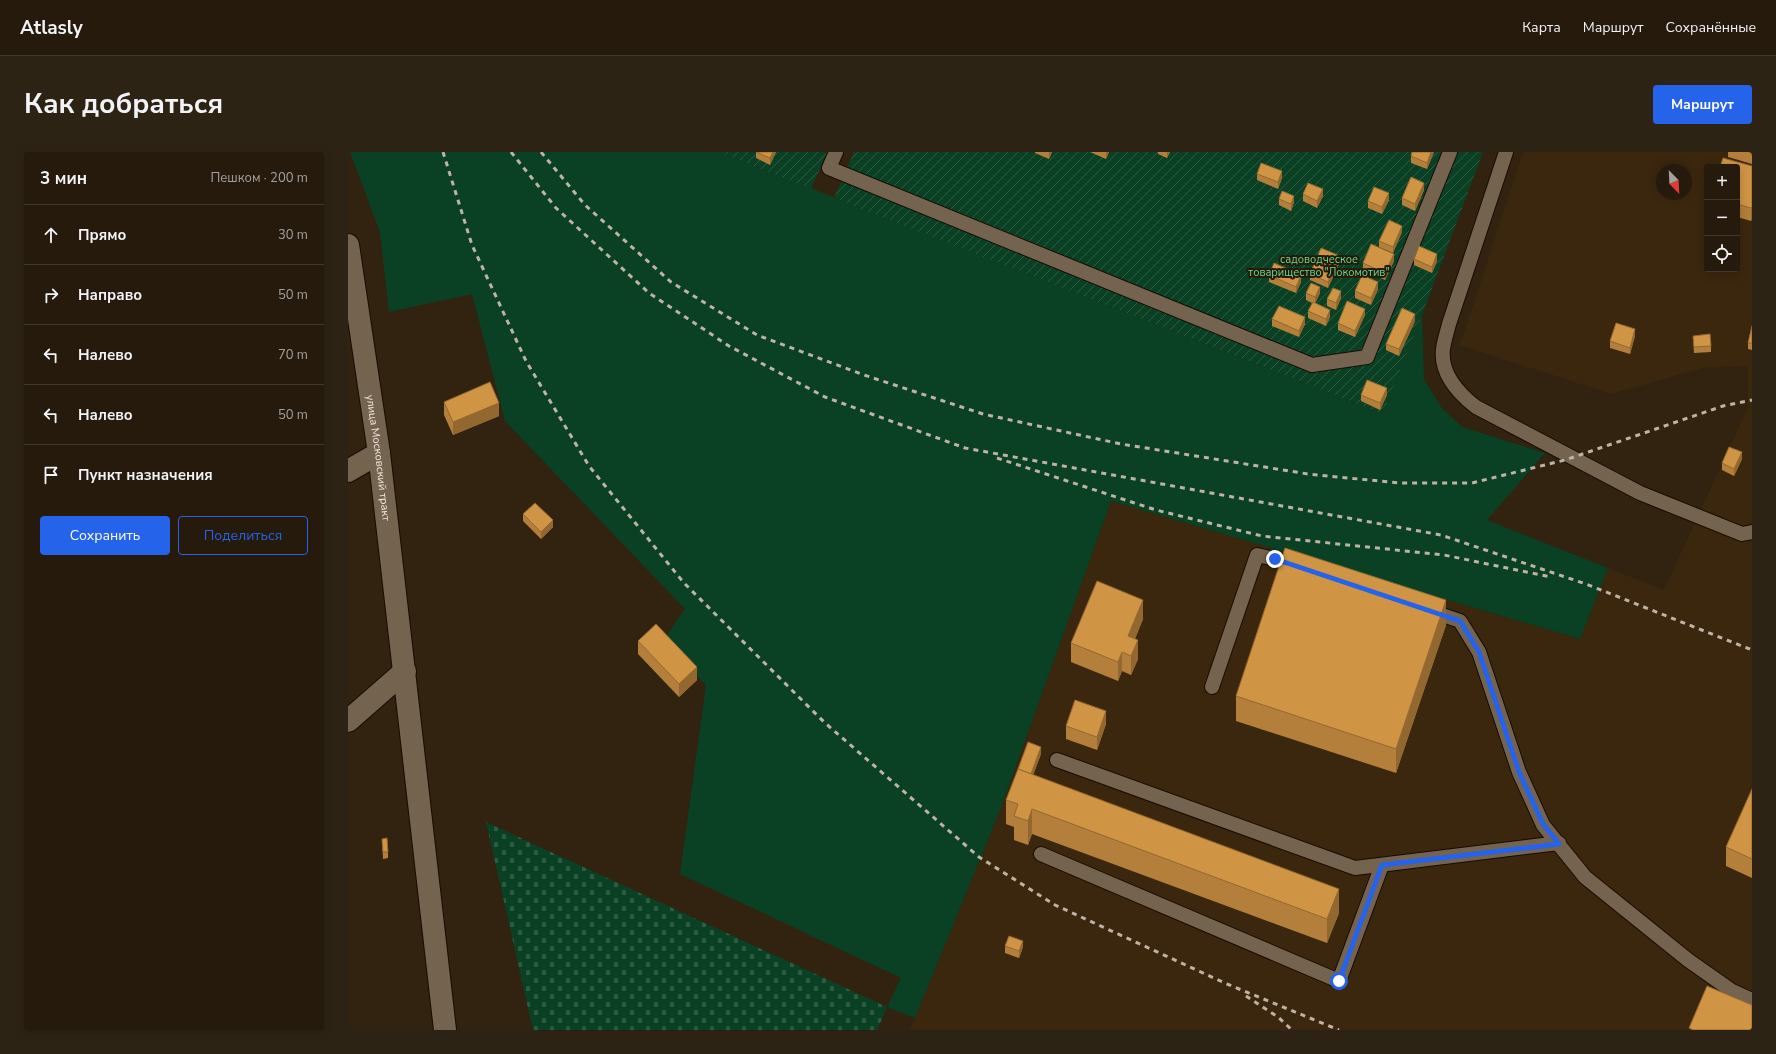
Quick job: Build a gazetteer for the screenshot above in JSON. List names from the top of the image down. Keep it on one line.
{"streets":{"street":["улица Московский тракт"]},"parks":["садоводческое товарищество \"Локомотив\""],"north":"bottom right","page":{"header":"Atlasly","nav":["Карта","Маршрут","Сохранённые"],"title":"Как добраться","buttons":["Маршрут",["Сохранить","Поделиться"]],"heading":["3 мин","Пешком · 200 m"],"map_buttons":["+","−"],"list":[["Прямо","30 m"],["Направо","50 m"],["Налево","70 m"],["Налево","50 m"],"Пункт назначения"]}}
